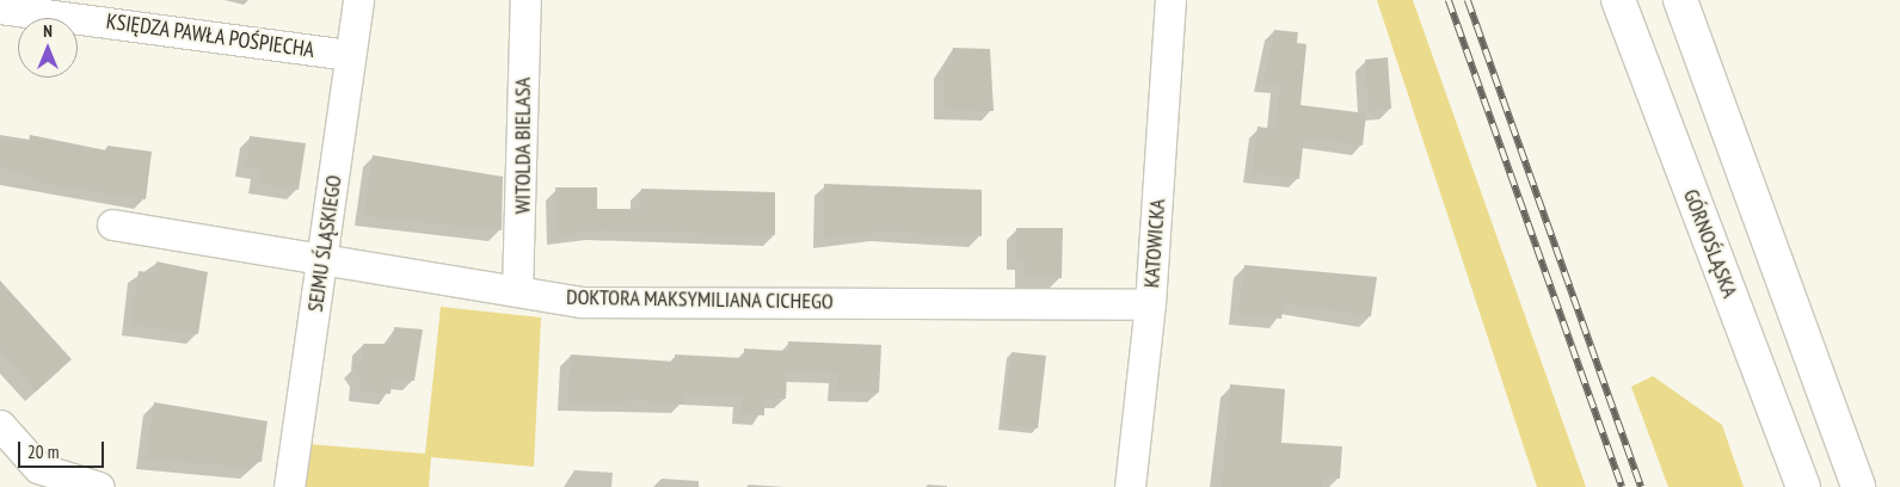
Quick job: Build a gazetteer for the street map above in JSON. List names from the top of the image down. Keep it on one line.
{"streets":{"main road":["GÓRNOŚLĄSKA"],"street":["KSIĘDZA PAWŁA POŚPIECHA","WITOLDA BIELASA","SEJMU ŚLĄSKIEGO","KATOWICKA","DOKTORA MAKSYMILIANA CICHEGO"]},"crossings":[["KSIĘDZA PAWŁA POŚPIECHA","SEJMU ŚLĄSKIEGO"],["WITOLDA BIELASA","DOKTORA MAKSYMILIANA CICHEGO"],["SEJMU ŚLĄSKIEGO","DOKTORA MAKSYMILIANA CICHEGO"],["KATOWICKA","DOKTORA MAKSYMILIANA CICHEGO"]],"scale_bar":"20 m","north":"top"}
